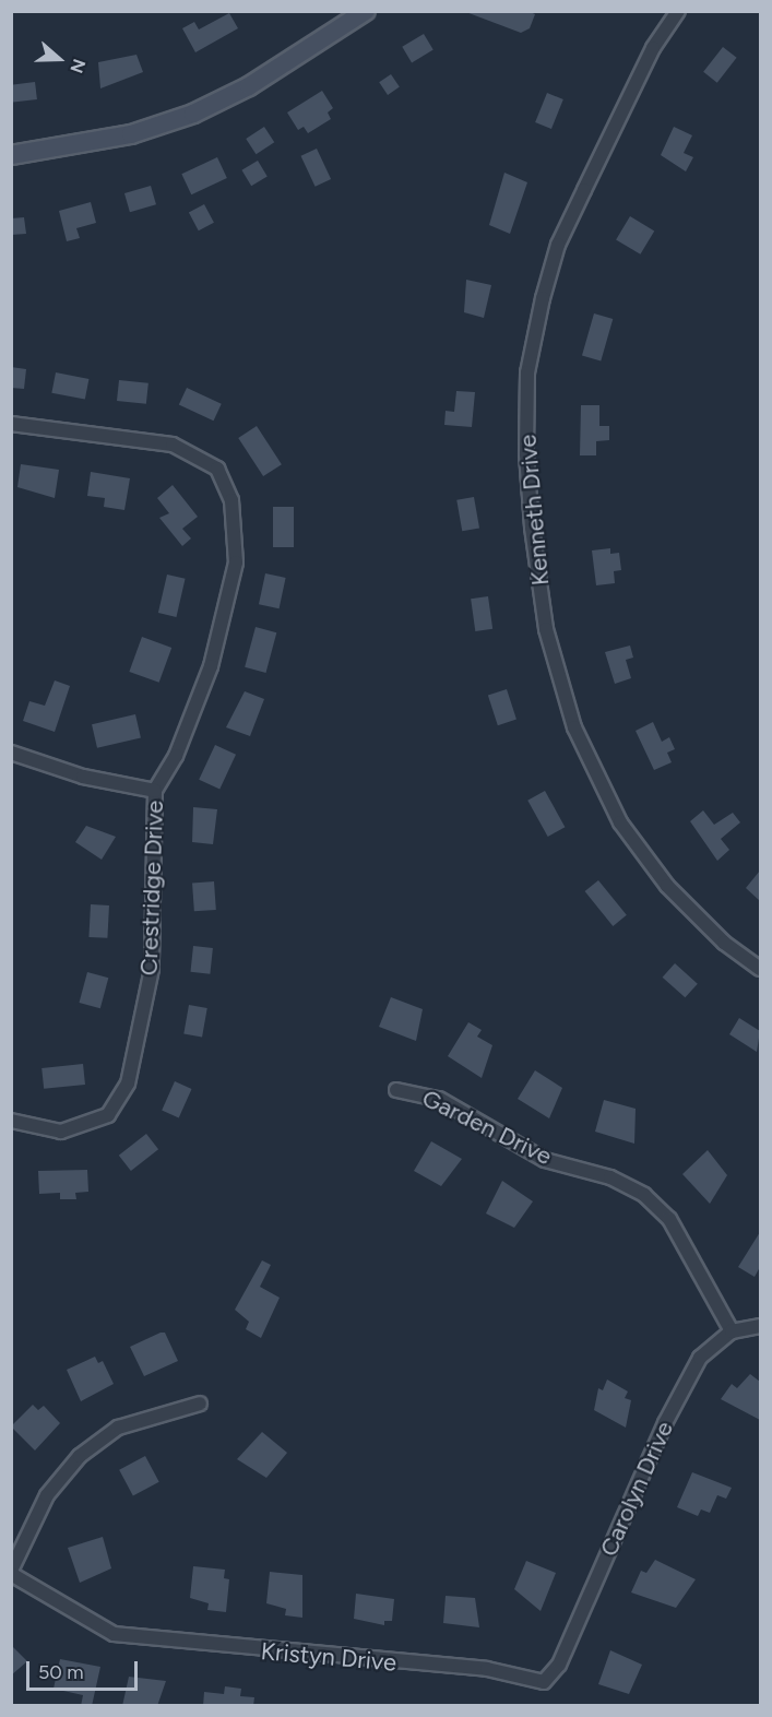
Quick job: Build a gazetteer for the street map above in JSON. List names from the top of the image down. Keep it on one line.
{"streets":{"street":["Kenneth Drive","Crestridge Drive","Garden Drive","Carolyn Drive","Kristyn Drive"]},"crossings":[["Garden Drive","Carolyn Drive"],["Carolyn Drive","Kristyn Drive"]],"scale_bar":"50 m","north":"right"}
